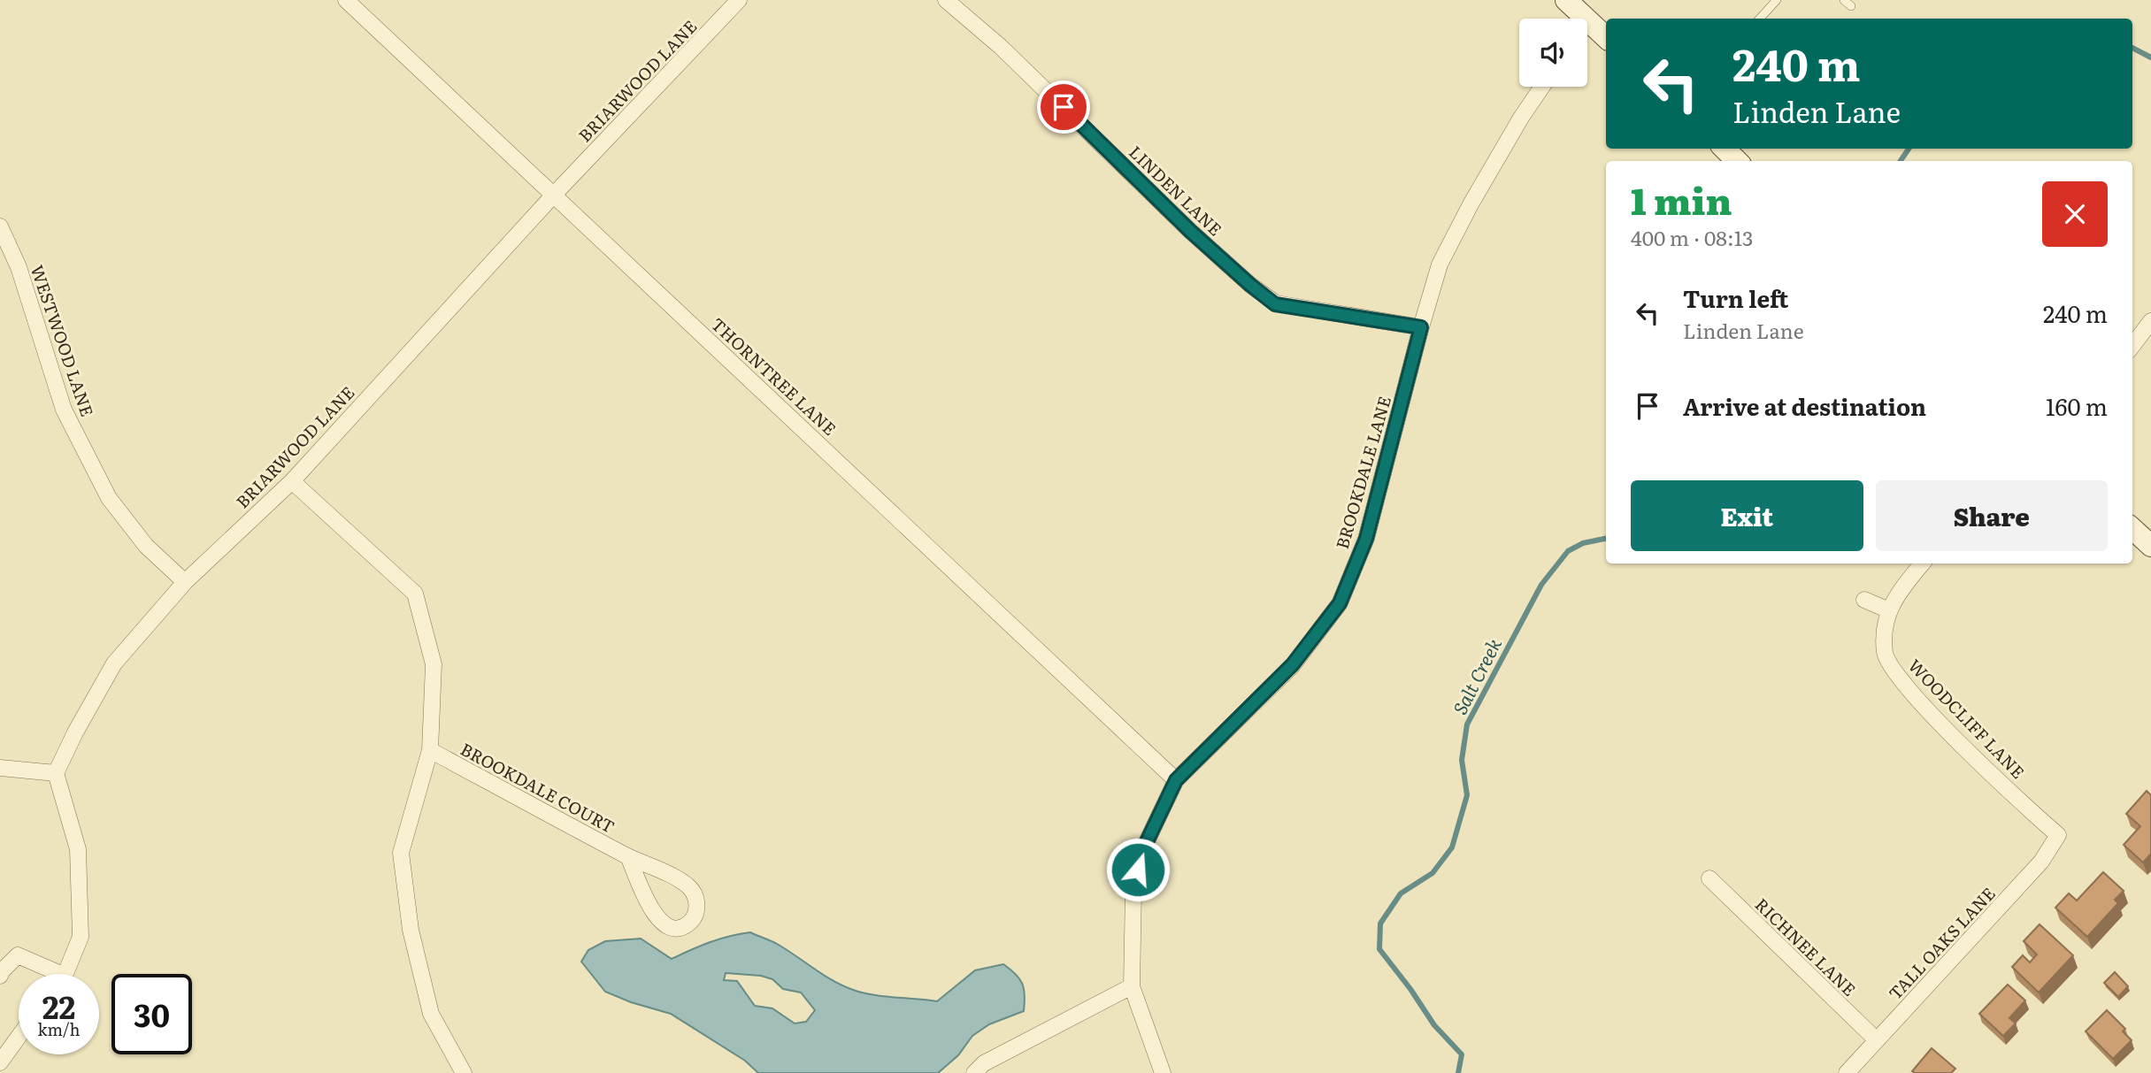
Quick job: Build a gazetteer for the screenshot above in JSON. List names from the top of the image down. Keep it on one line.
{"streets":{"street":["BRIARWOOD LANE","LINDEN LANE","WESTWOOD LANE","THORNTREE LANE","BROOKDALE LANE","WOODCLIFF LANE","BROOKDALE COURT","TALL OAKS LANE","RICHNEE LANE"]},"crossings":[["BRIARWOOD LANE","WESTWOOD LANE"],["BRIARWOOD LANE","THORNTREE LANE"],["LINDEN LANE","BROOKDALE LANE"],["THORNTREE LANE","BROOKDALE LANE"],["WOODCLIFF LANE","TALL OAKS LANE"],["TALL OAKS LANE","RICHNEE LANE"]],"water":["Salt Creek"],"page":{"turn":["240 m","Linden Lane"],"heading":["1 min","400 m · 08:13"],"list":[{"name":"Turn left","note":"Linden Lane","value":"240 m"},{"name":"Arrive at destination","value":"160 m"}],"buttons":["Exit","Share"],"speed":"22 km/h","limit":"30"}}
